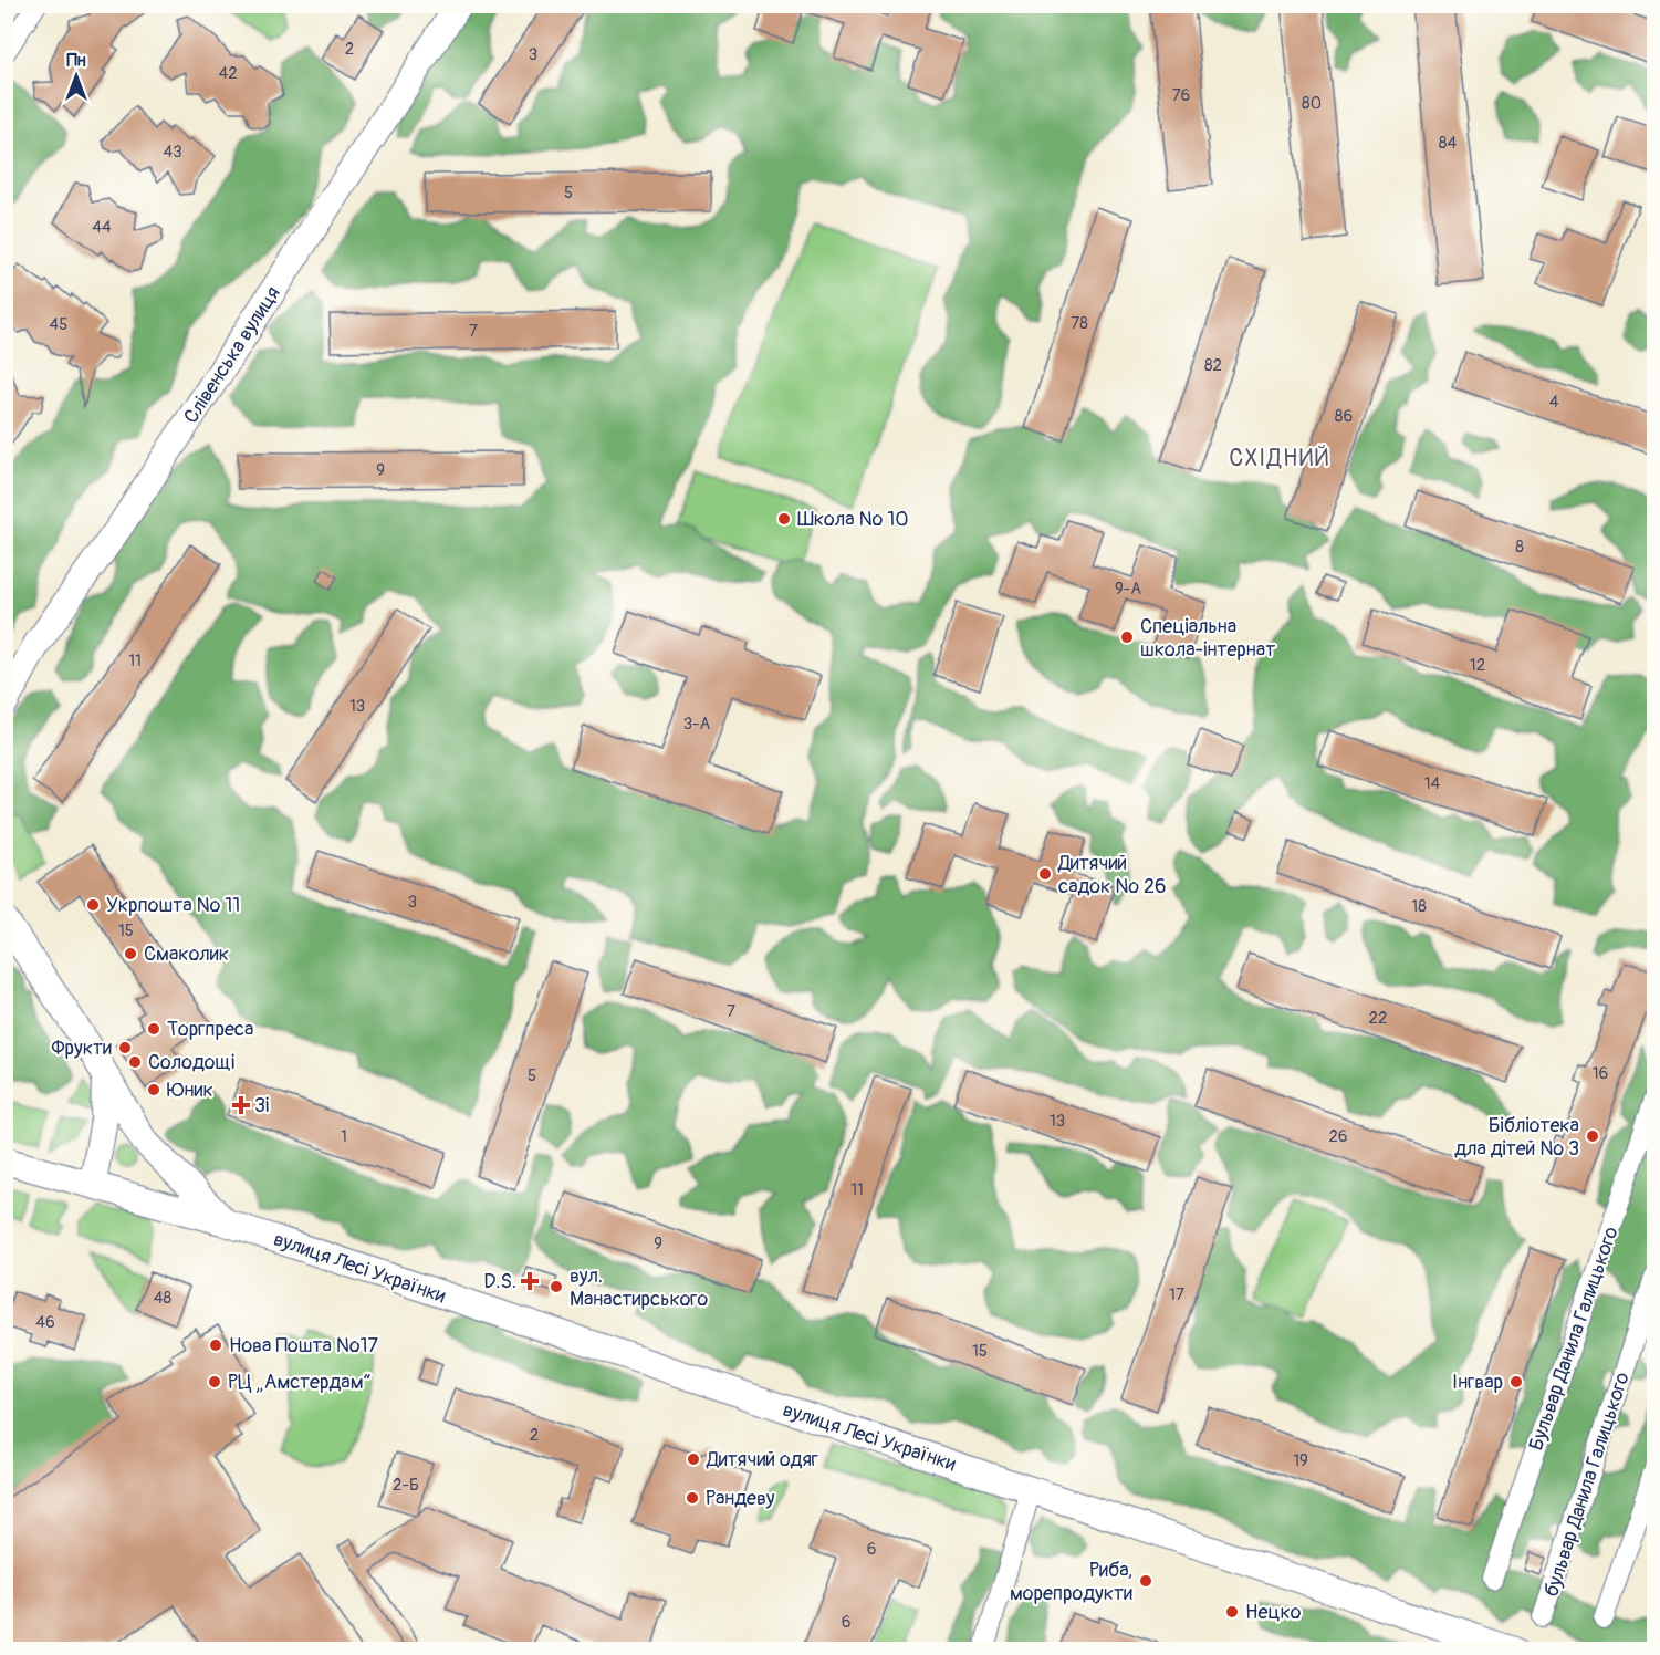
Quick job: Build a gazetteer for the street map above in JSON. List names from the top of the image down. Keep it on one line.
{"streets":{"main road":["Слівенська вулиця","вулиця Лесі Українки"],"street":["Бульвар Данила Галицького","бульвар Данила Галицького"]},"districts":["СХІДНИЙ"],"places":{"other":["Школа № 10","Спеціальна школа-інтернат","Дитячий садок № 26","Укрпошта № 11","Смаколик","Торгпреса","Фрукти","Солодощі","Юник","Бібліотека дла дітей № 3","вул. Манастирського","Нова Пошта №17","РЦ „Амстердам“","Інгвар","Дитячий одяг","Рандеву","Риба, морепродукти","Нецко"],"health":["3і","D.S."]},"house_numbers":["2","3","42","76","80","84","43","5","44","78","45","7","82","4","86","9","8","9-А","11","12","13","3-А","14","3","18","15","7","22","16","5","13","1","26","11","9","17","48","46","15","2","19","2-Б","6","6"],"north":"top"}
